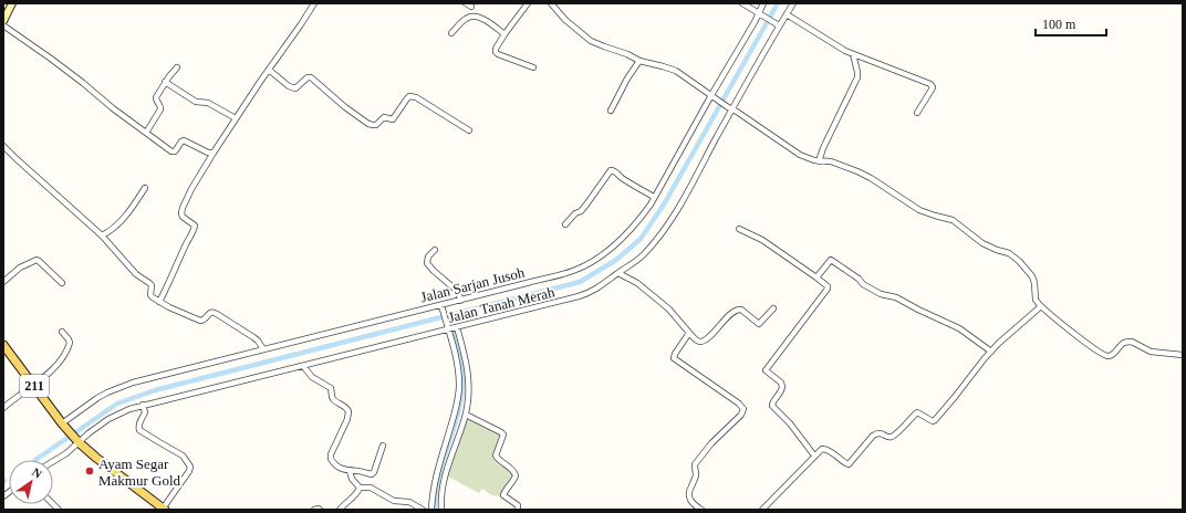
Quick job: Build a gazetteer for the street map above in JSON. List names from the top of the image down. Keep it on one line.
{"streets":{"main road":["211"],"street":["Jalan Sarjan Jusoh","Jalan Tanah Merah"]},"crossings":[["Jalan Sarjan Jusoh","211"],["Jalan Tanah Merah","211"]],"places":["Ayam Segar Makmur Gold"],"scale_bar":"100 m","north":"top right"}
